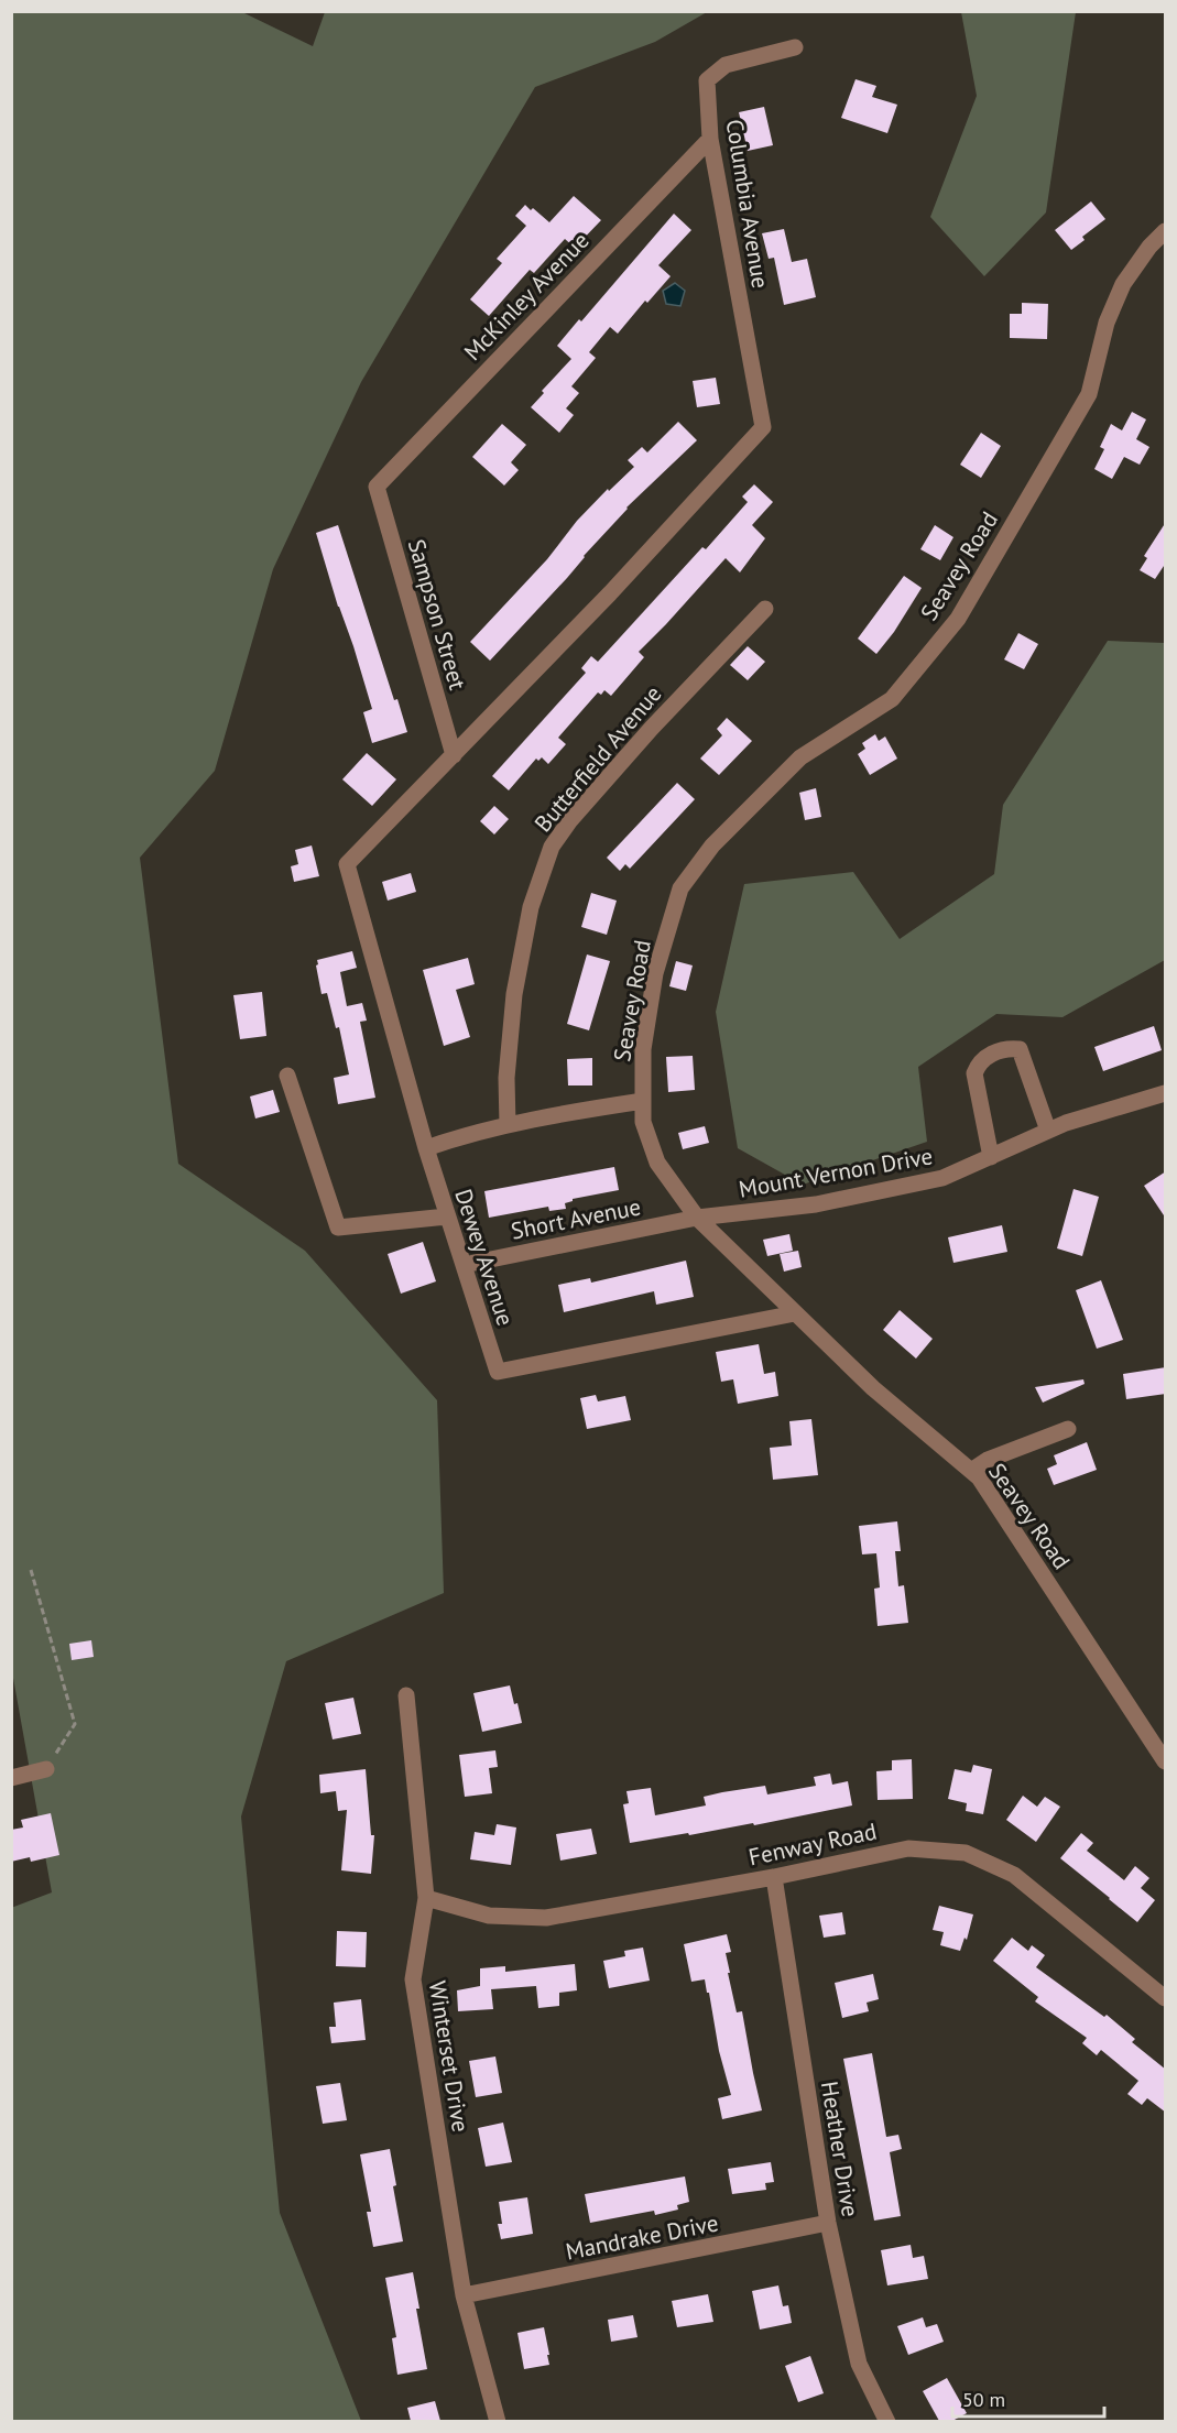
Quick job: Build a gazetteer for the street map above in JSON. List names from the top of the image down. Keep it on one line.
{"streets":{"street":["Columbia Avenue","McKinley Avenue","Seavey Road","Sampson Street","Butterfield Avenue","Mount Vernon Drive","Short Avenue","Dewey Avenue","Fenway Road","Winterset Drive","Heather Drive","Mandrake Drive"]},"crossings":[["Columbia Avenue","McKinley Avenue"],["Columbia Avenue","Sampson Street"],["Columbia Avenue","Dewey Avenue"],["McKinley Avenue","Sampson Street"],["Seavey Road","Mount Vernon Drive"],["Seavey Road","Short Avenue"],["Seavey Road","Dewey Avenue"],["Sampson Street","Dewey Avenue"],["Mount Vernon Drive","Short Avenue"],["Short Avenue","Dewey Avenue"],["Fenway Road","Winterset Drive"],["Fenway Road","Heather Drive"],["Winterset Drive","Mandrake Drive"],["Heather Drive","Mandrake Drive"]],"scale_bar":"50 m"}
